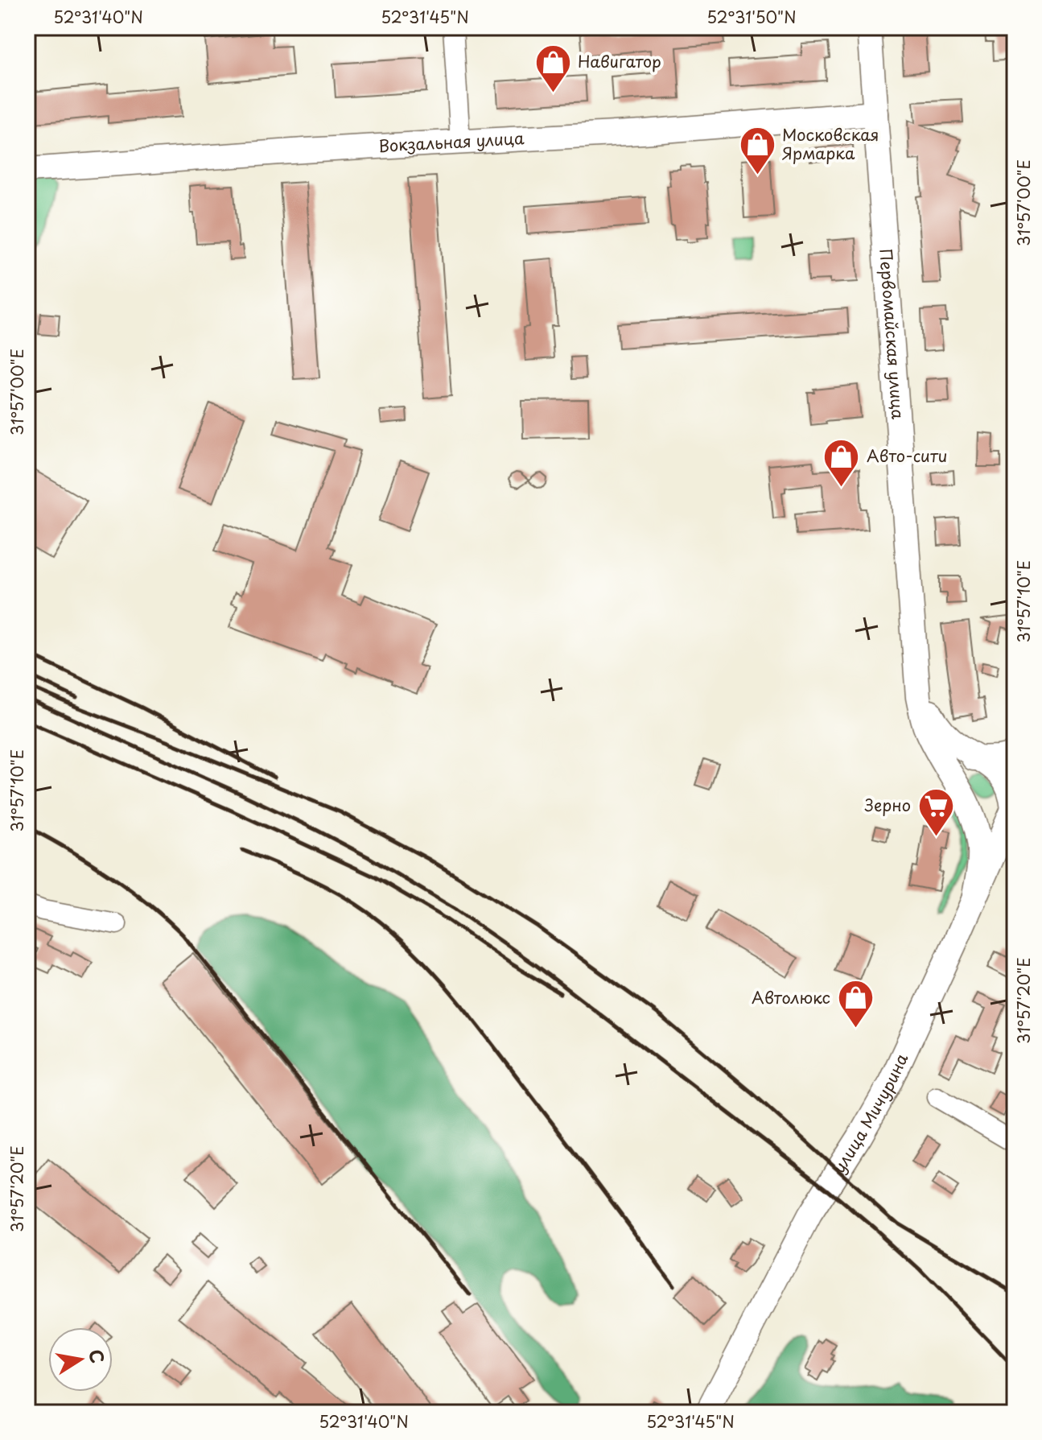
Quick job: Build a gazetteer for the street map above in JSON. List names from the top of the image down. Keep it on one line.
{"streets":{"main road":["Вокзальная улица","Первомайская улица","улица Мичурина"]},"crossings":[["Вокзальная улица","Первомайская улица"],["Первомайская улица","улица Мичурина"]],"places":{"shop":["Навигатор","Московская Ярмарка","Авто-сити","Автолюкс"],"supermarket":["Зерно"]},"north":"right","coordinates":["52°31'40\"N","52°31'45\"N","52°31'50\"N","31°57'00\"E","31°57'10\"E","31°57'20\"E"]}
